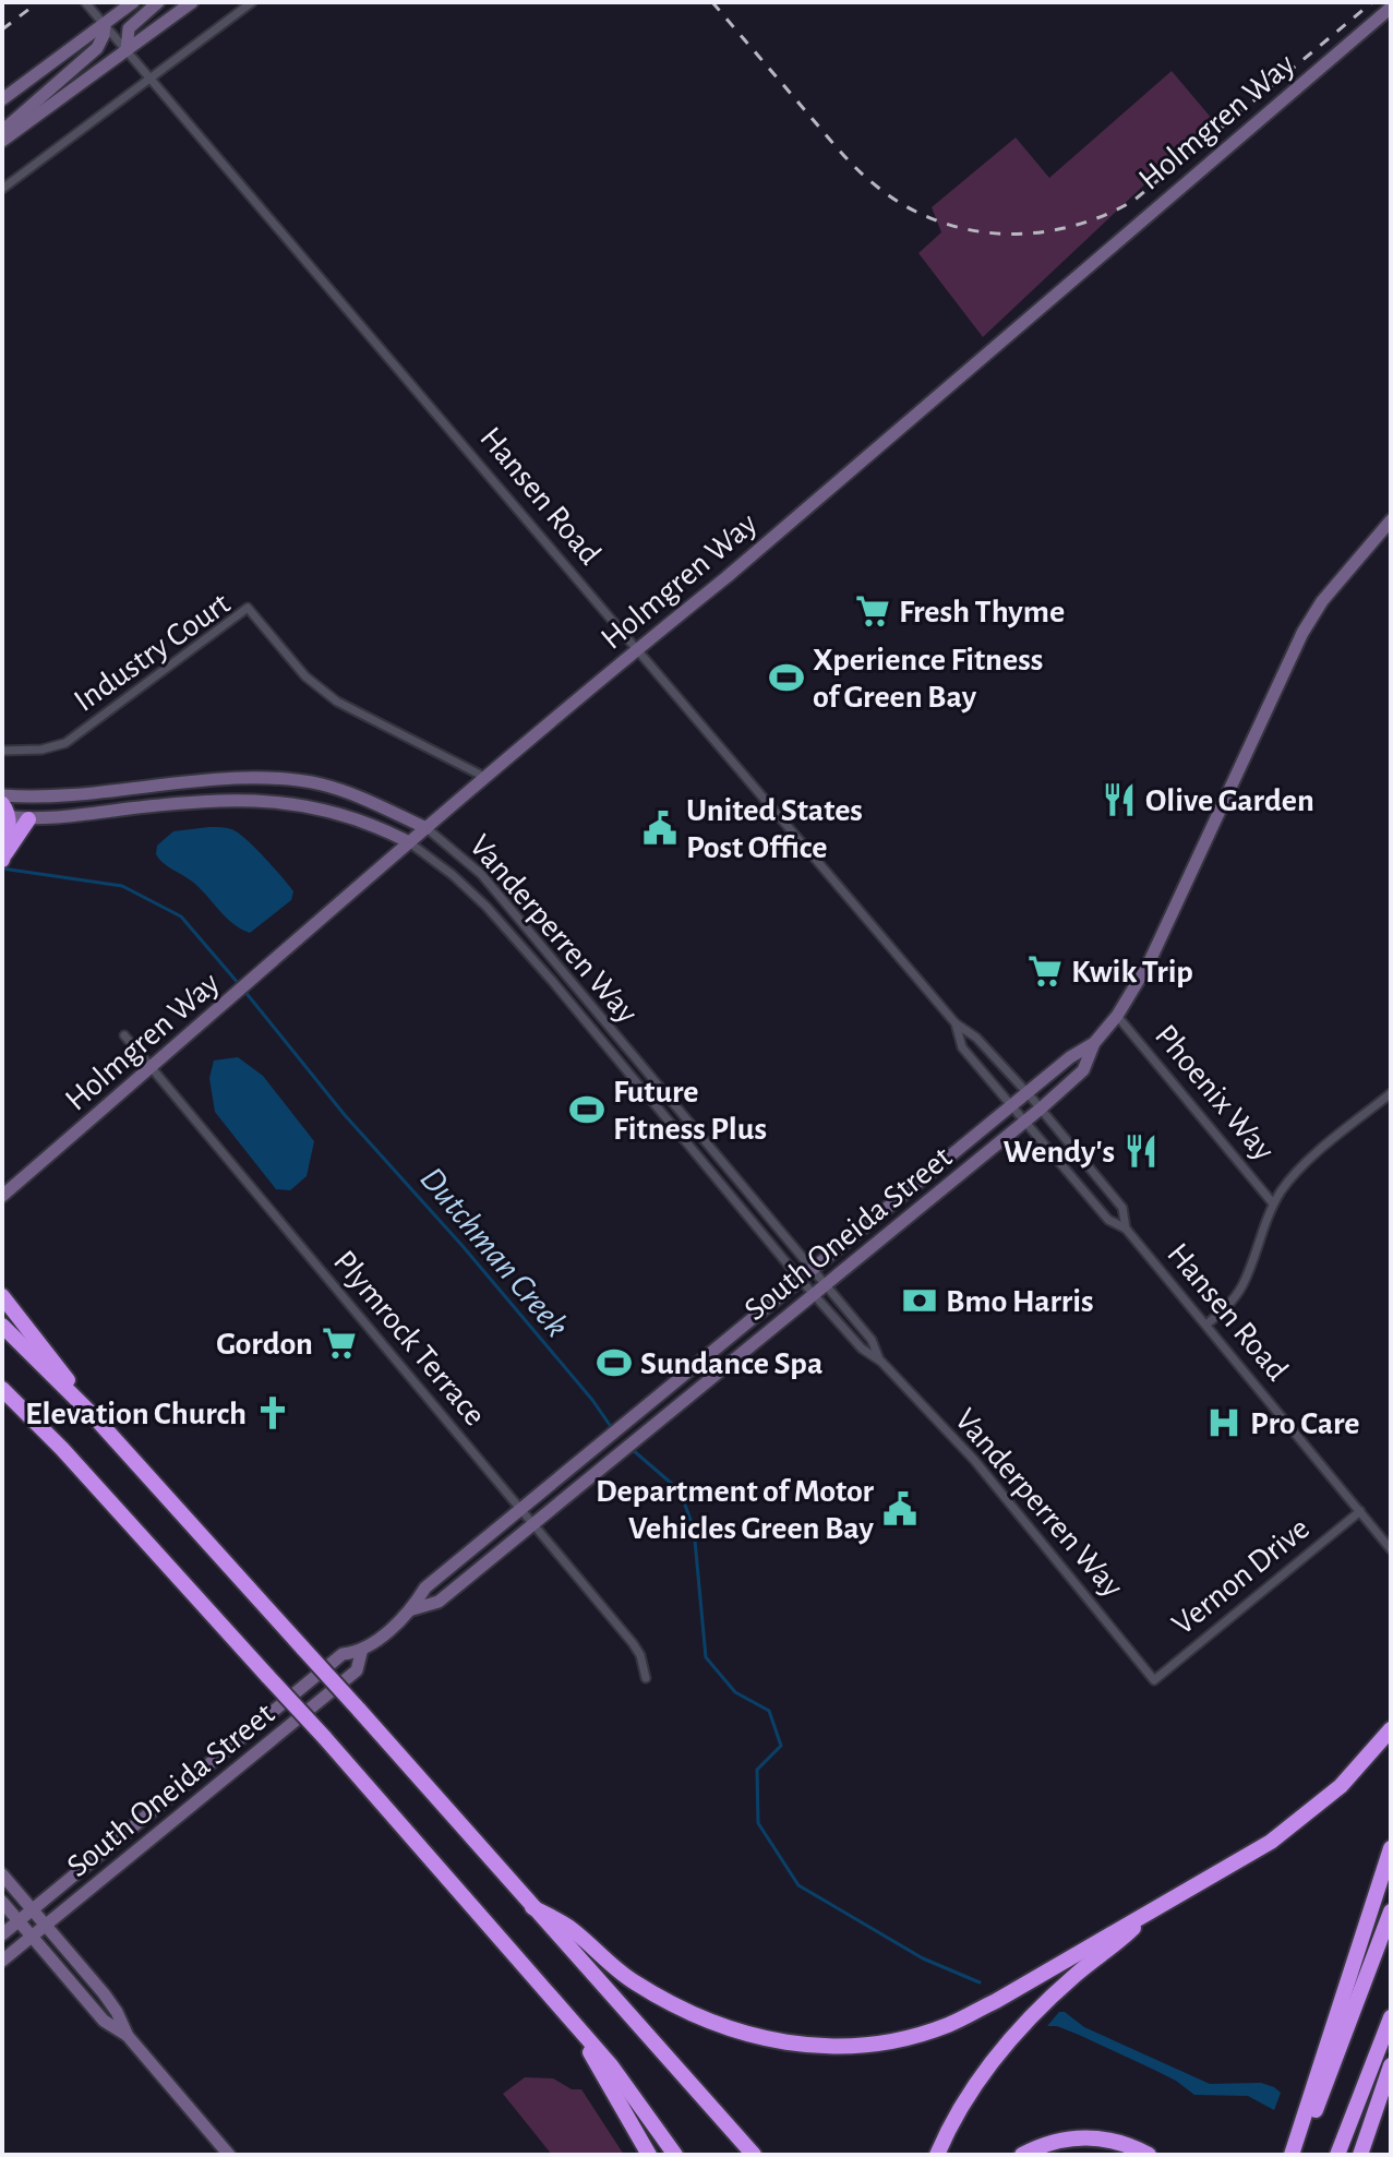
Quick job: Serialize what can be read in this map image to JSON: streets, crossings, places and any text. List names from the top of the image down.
{
  "streets": {
    "street": [
      "Holmgren Way",
      "Hansen Road",
      "Industry Court",
      "Vanderperren Way",
      "Phoenix Way",
      "South Oneida Street",
      "Plymrock Terrace",
      "Vernon Drive"
    ]
  },
  "crossings": [
    ["Holmgren Way", "Hansen Road"],
    ["Holmgren Way", "Industry Court"],
    ["Holmgren Way", "Vanderperren Way"],
    ["Holmgren Way", "Plymrock Terrace"],
    ["Hansen Road", "South Oneida Street"],
    ["Hansen Road", "Vernon Drive"],
    ["Vanderperren Way", "South Oneida Street"],
    ["Vanderperren Way", "Vernon Drive"],
    ["Phoenix Way", "South Oneida Street"],
    ["South Oneida Street", "Plymrock Terrace"]
  ],
  "water": ["Dutchman Creek"],
  "places": {
    "supermarket": ["Fresh Thyme", "Kwik Trip", "Gordon"],
    "sports": ["Xperience Fitness of Green Bay", "Future Fitness Plus", "Sundance Spa"],
    "restaurant": ["Olive Garden", "Wendy's"],
    "public building": ["United States Post Office", "Department of Motor Vehicles Green Bay"],
    "bank": ["Bmo Harris"],
    "church": ["Elevation Church"],
    "hospital": ["Pro Care"]
  }
}
